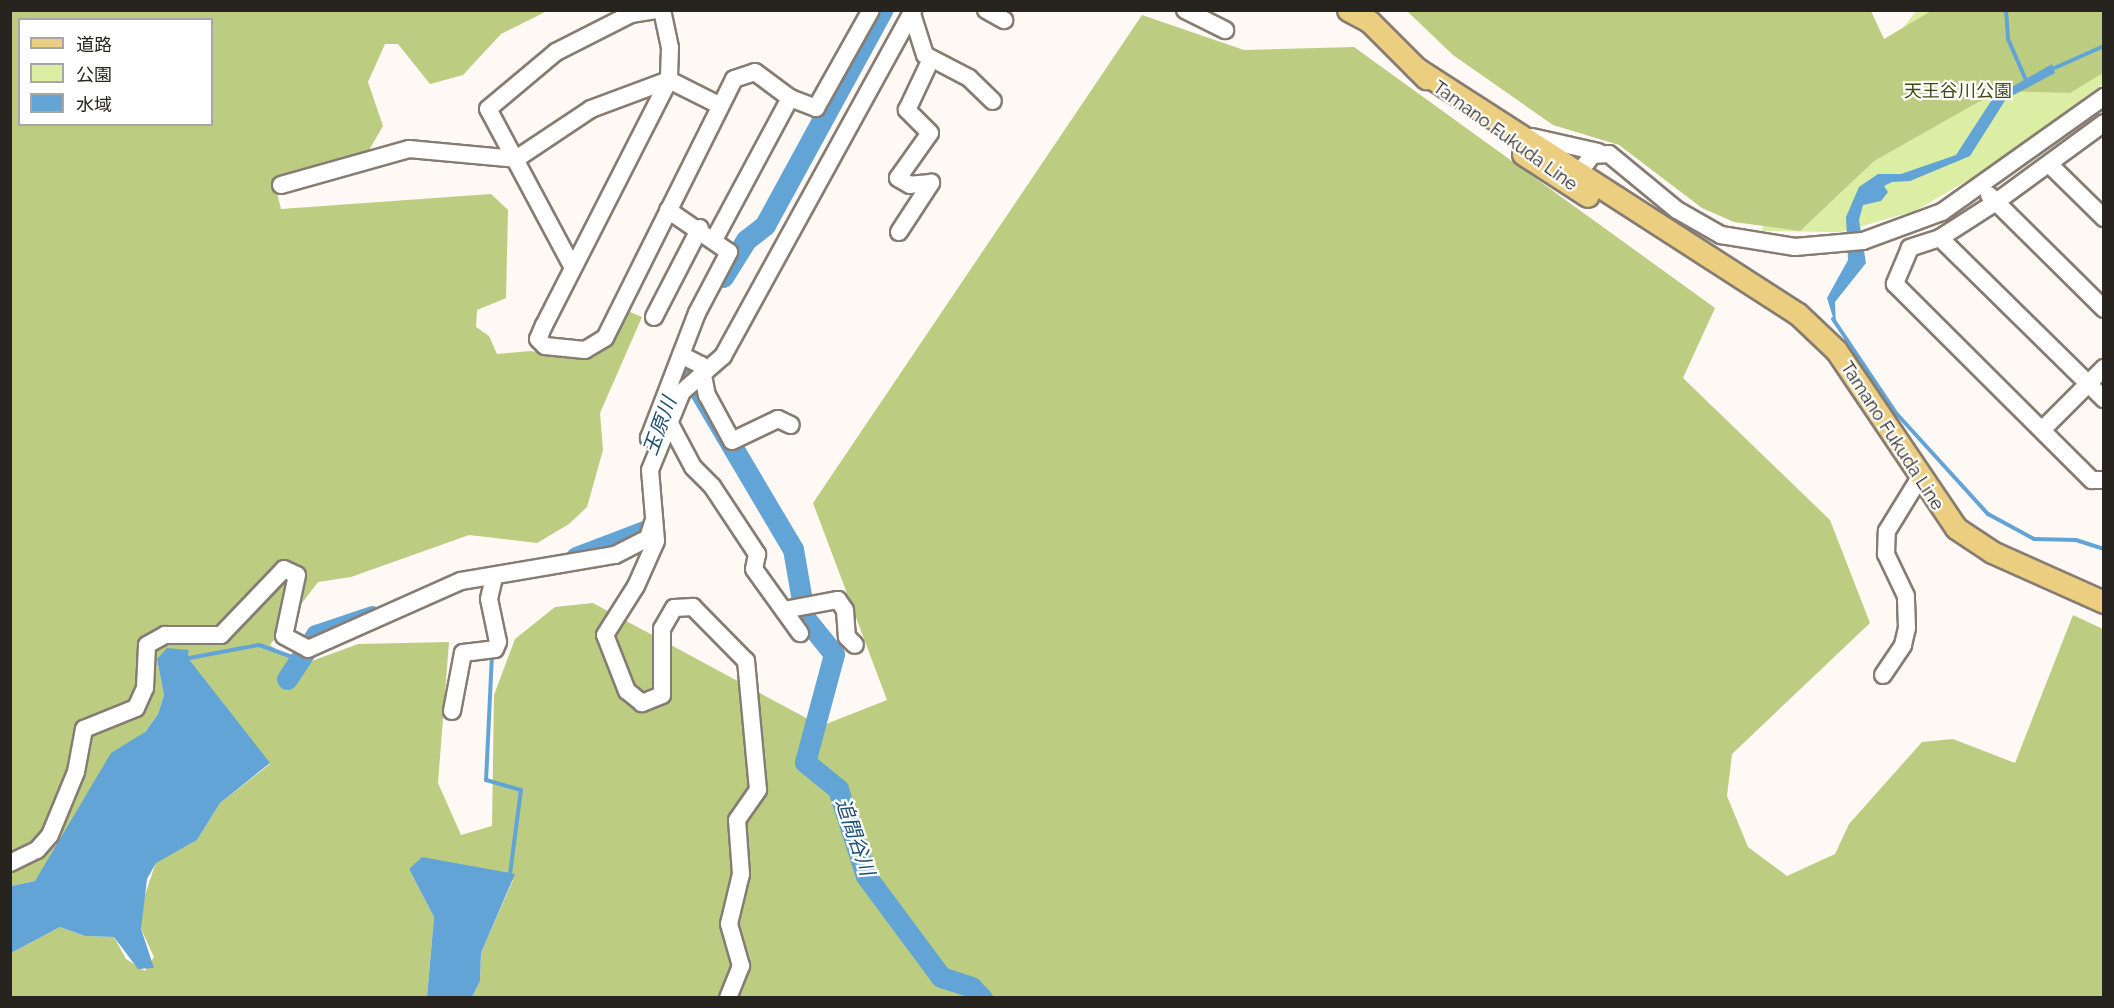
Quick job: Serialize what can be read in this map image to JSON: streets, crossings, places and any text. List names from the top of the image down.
{
  "streets": {
    "main road": ["Tamano Fukuda Line"]
  },
  "water": ["玉原川", "追間谷川"],
  "parks": ["天王谷川公園"],
  "legend": ["道路", "公園", "水域"]
}
